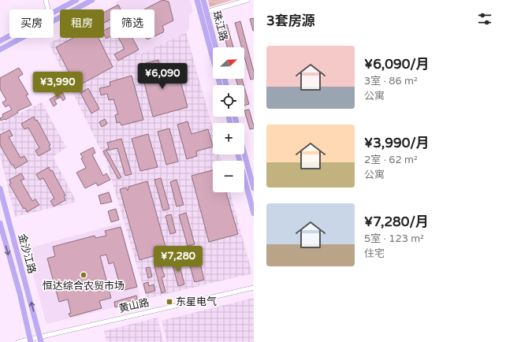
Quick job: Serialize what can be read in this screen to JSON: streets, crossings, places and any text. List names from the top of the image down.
{
  "streets": {
    "main road": ["珠江路", "金沙江路"],
    "street": ["黄山路"]
  },
  "crossings": [
    ["金沙江路", "黄山路"]
  ],
  "places": {
    "other": ["恒达综合农贸市场"],
    "transit": ["东星电气"]
  },
  "north": "top right",
  "page": {
    "heading": "3套房源",
    "chip": ["买房", "租房", "筛选"],
    "list": [
      {
        "name": "¥6,090/月",
        "note": "3室 · 86 m² · 公寓"
      },
      {
        "name": "¥3,990/月",
        "note": "2室 · 62 m² · 公寓"
      },
      {
        "name": "¥7,280/月",
        "note": "5室 · 123 m² · 住宅"
      }
    ],
    "map_buttons": ["+", "−"],
    "price": ["¥6,090", "¥3,990", "¥7,280"]
  }
}
